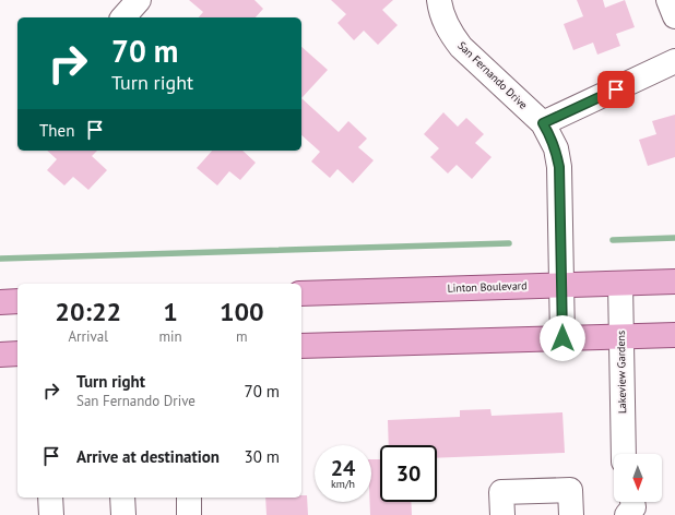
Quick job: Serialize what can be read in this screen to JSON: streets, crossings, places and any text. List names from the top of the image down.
{
  "streets": {
    "main road": ["Linton Boulevard"],
    "street": ["San Fernando Drive", "Lakeview Gardens"]
  },
  "crossings": [
    ["San Fernando Drive", "Linton Boulevard"],
    ["Linton Boulevard", "Lakeview Gardens"]
  ],
  "north": "bottom",
  "page": {
    "turn": ["70 m", "Turn right"],
    "then": "Then",
    "eta": [
      "20:22",
      "Arrival",
      "1",
      "min",
      "100",
      "m"
    ],
    "list": [
      {
        "name": "Turn right",
        "note": "San Fernando Drive",
        "value": "70 m"
      },
      {
        "name": "Arrive at destination",
        "value": "30 m"
      }
    ],
    "speed": "24 km/h",
    "limit": "30"
  }
}
